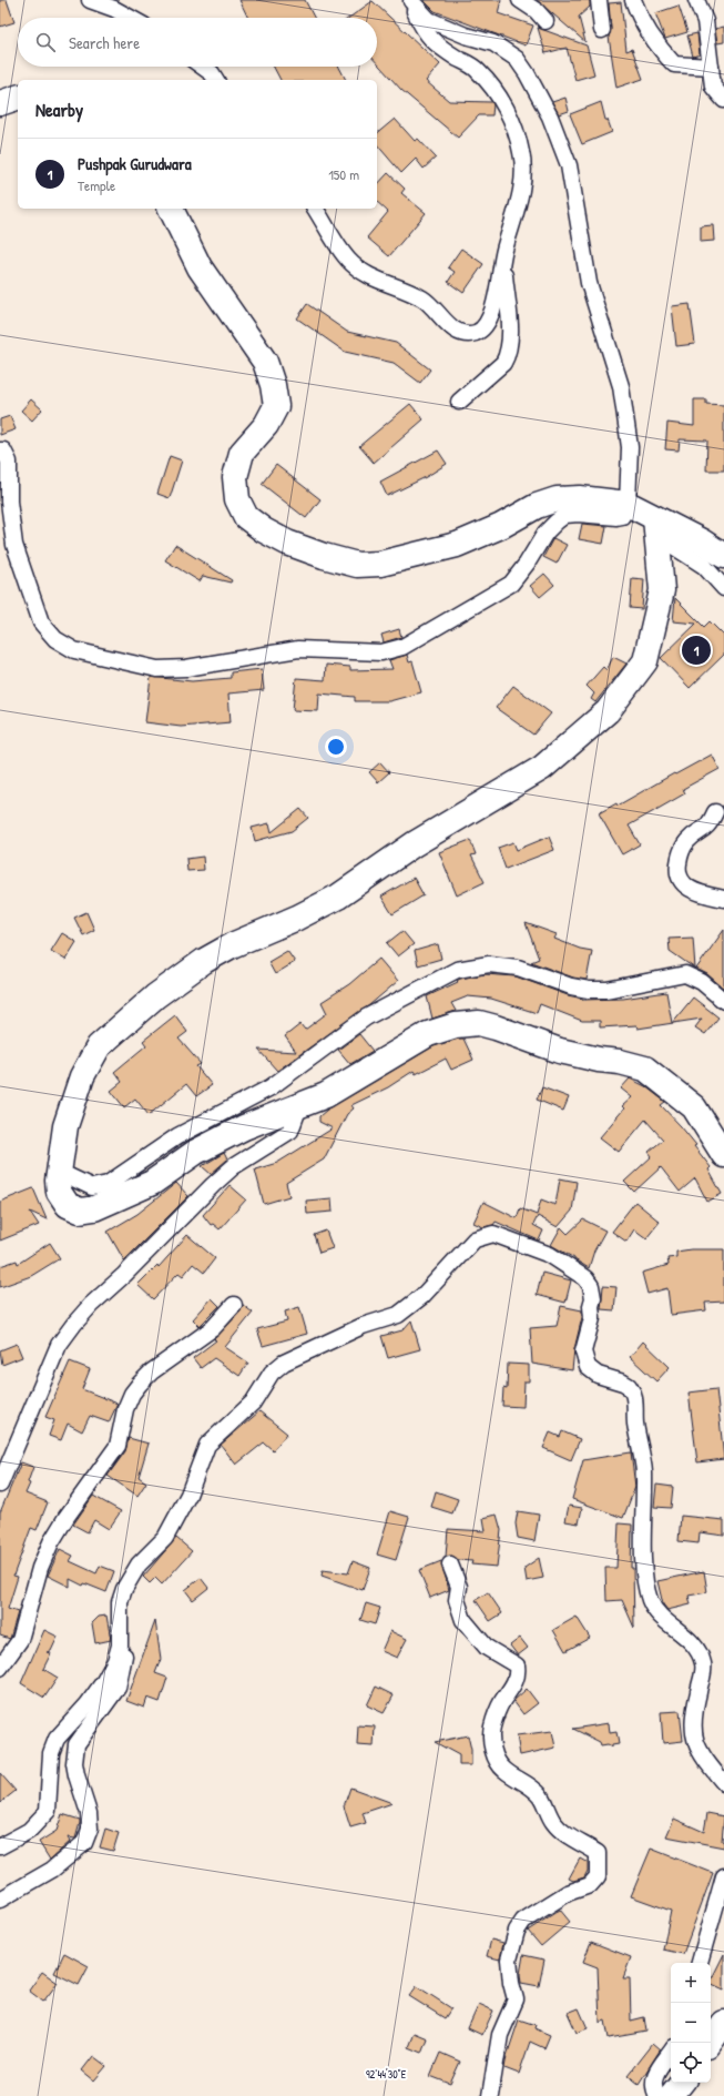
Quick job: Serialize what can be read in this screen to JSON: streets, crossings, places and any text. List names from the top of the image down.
{
  "page": {
    "search": "Search here",
    "heading": "Nearby",
    "list": [
      {
        "mark": "1",
        "name": "Pushpak Gurudwara",
        "note": "Temple",
        "value": "150 m"
      }
    ],
    "pins": "1",
    "map_buttons": ["+", "−"]
  },
  "coordinates": ["92°44'30\"E"]
}
